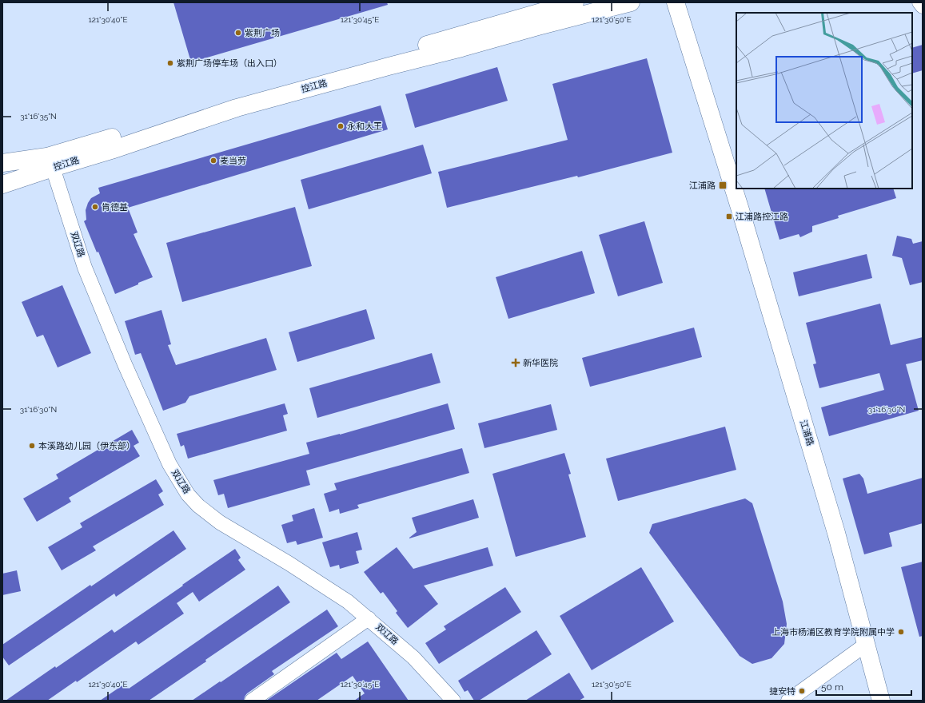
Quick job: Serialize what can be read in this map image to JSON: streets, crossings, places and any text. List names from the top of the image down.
{
  "streets": {
    "main road": ["控江路", "江浦路"],
    "street": ["双辽路"]
  },
  "crossings": [
    ["控江路", "双辽路"]
  ],
  "places": {
    "other": [
      "紫荆广场",
      "紫荆广场停车场（出入口）",
      "永和大王",
      "麦当劳",
      "肯德基",
      "本溪路幼儿园（伊东部）",
      "上海市杨浦区教育学院附属中学",
      "捷安特"
    ],
    "transit": ["江浦路", "江浦路控江路"],
    "health": ["新华医院"]
  },
  "scale_bar": "50 m",
  "coordinates": [
    "121°30'40\"E",
    "121°30'45\"E",
    "121°30'50\"E",
    "31°16'35\"N",
    "31°16'30\"N"
  ]
}
